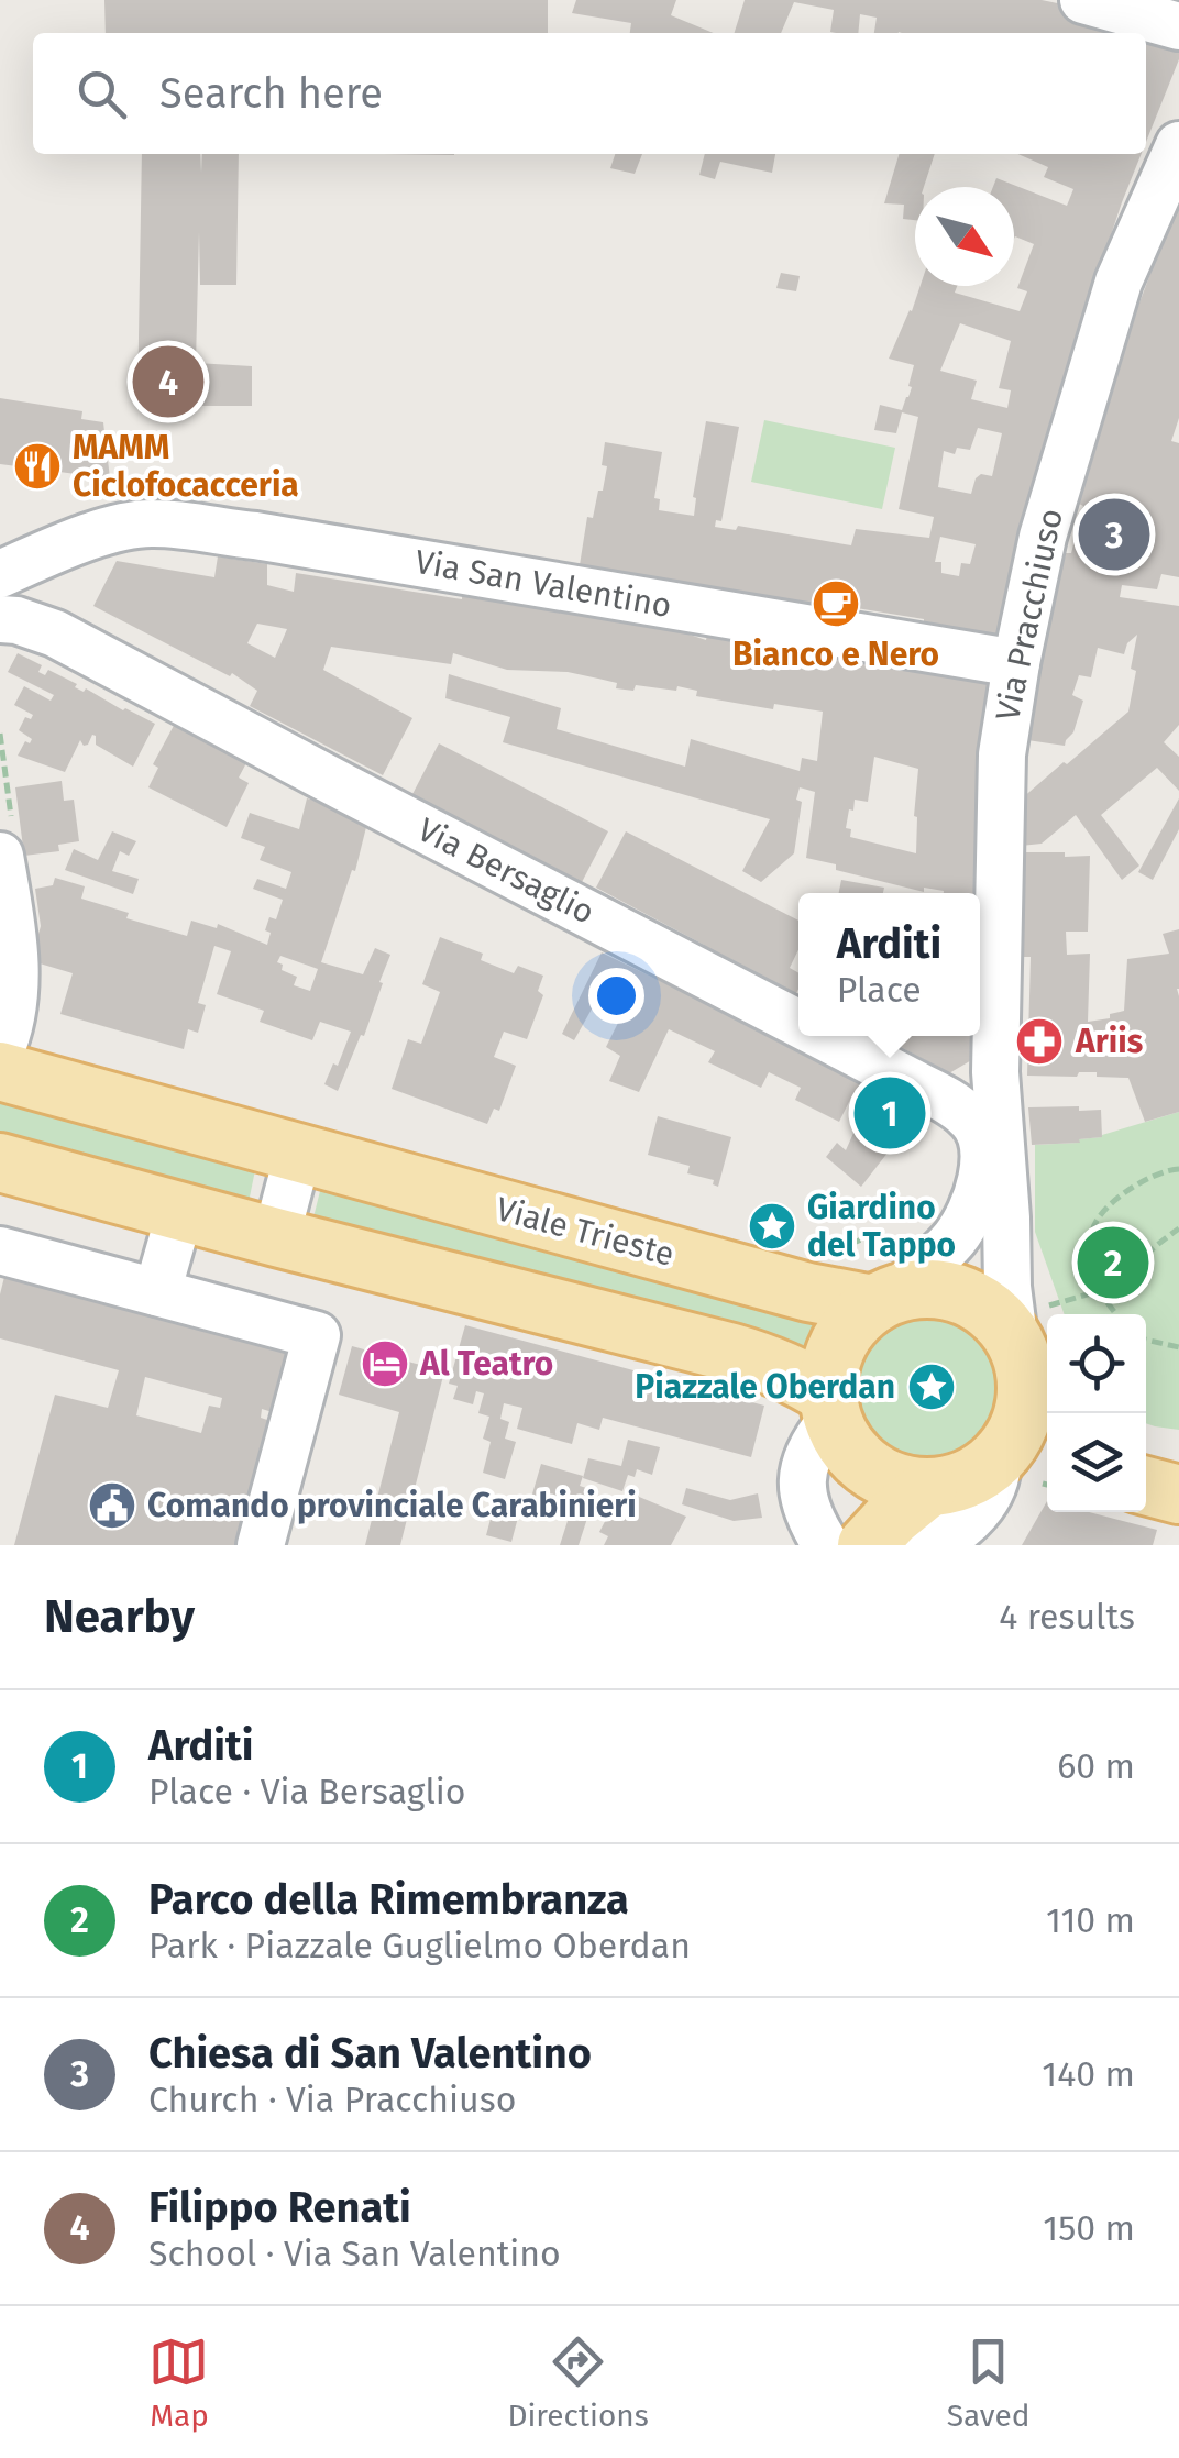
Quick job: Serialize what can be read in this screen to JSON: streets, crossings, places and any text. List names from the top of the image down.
{
  "streets": {
    "main road": ["Viale Trieste"],
    "street": ["Via San Valentino", "Via Pracchiuso", "Via Bersaglio"]
  },
  "crossings": [
    ["Via San Valentino", "Via Pracchiuso"],
    ["Via Pracchiuso", "Via Bersaglio"]
  ],
  "places": {
    "restaurant": ["MAMM Ciclofocacceria"],
    "cafe": ["Bianco e Nero"],
    "pharmacy": ["Ariis"],
    "place": ["Giardino del Tappo", "Piazzale Oberdan"],
    "hotel": ["Al Teatro"],
    "public building": ["Comando provinciale Carabinieri"]
  },
  "north": "bottom right",
  "page": {
    "search": "Search here",
    "pins": [
      "4",
      "3",
      "1",
      "2"
    ],
    "popup": ["Arditi", "Place"],
    "heading": ["Nearby", "4 results"],
    "list": [
      {
        "mark": "1",
        "name": "Arditi",
        "note": "Place · Via Bersaglio",
        "value": "60 m"
      },
      {
        "mark": "2",
        "name": "Parco della Rimembranza",
        "note": "Park · Piazzale Guglielmo Oberdan",
        "value": "110 m"
      },
      {
        "mark": "3",
        "name": "Chiesa di San Valentino",
        "note": "Church · Via Pracchiuso",
        "value": "140 m"
      },
      {
        "mark": "4",
        "name": "Filippo Renati",
        "note": "School · Via San Valentino",
        "value": "150 m"
      }
    ],
    "nav": ["Map", "Directions", "Saved"]
  }
}
